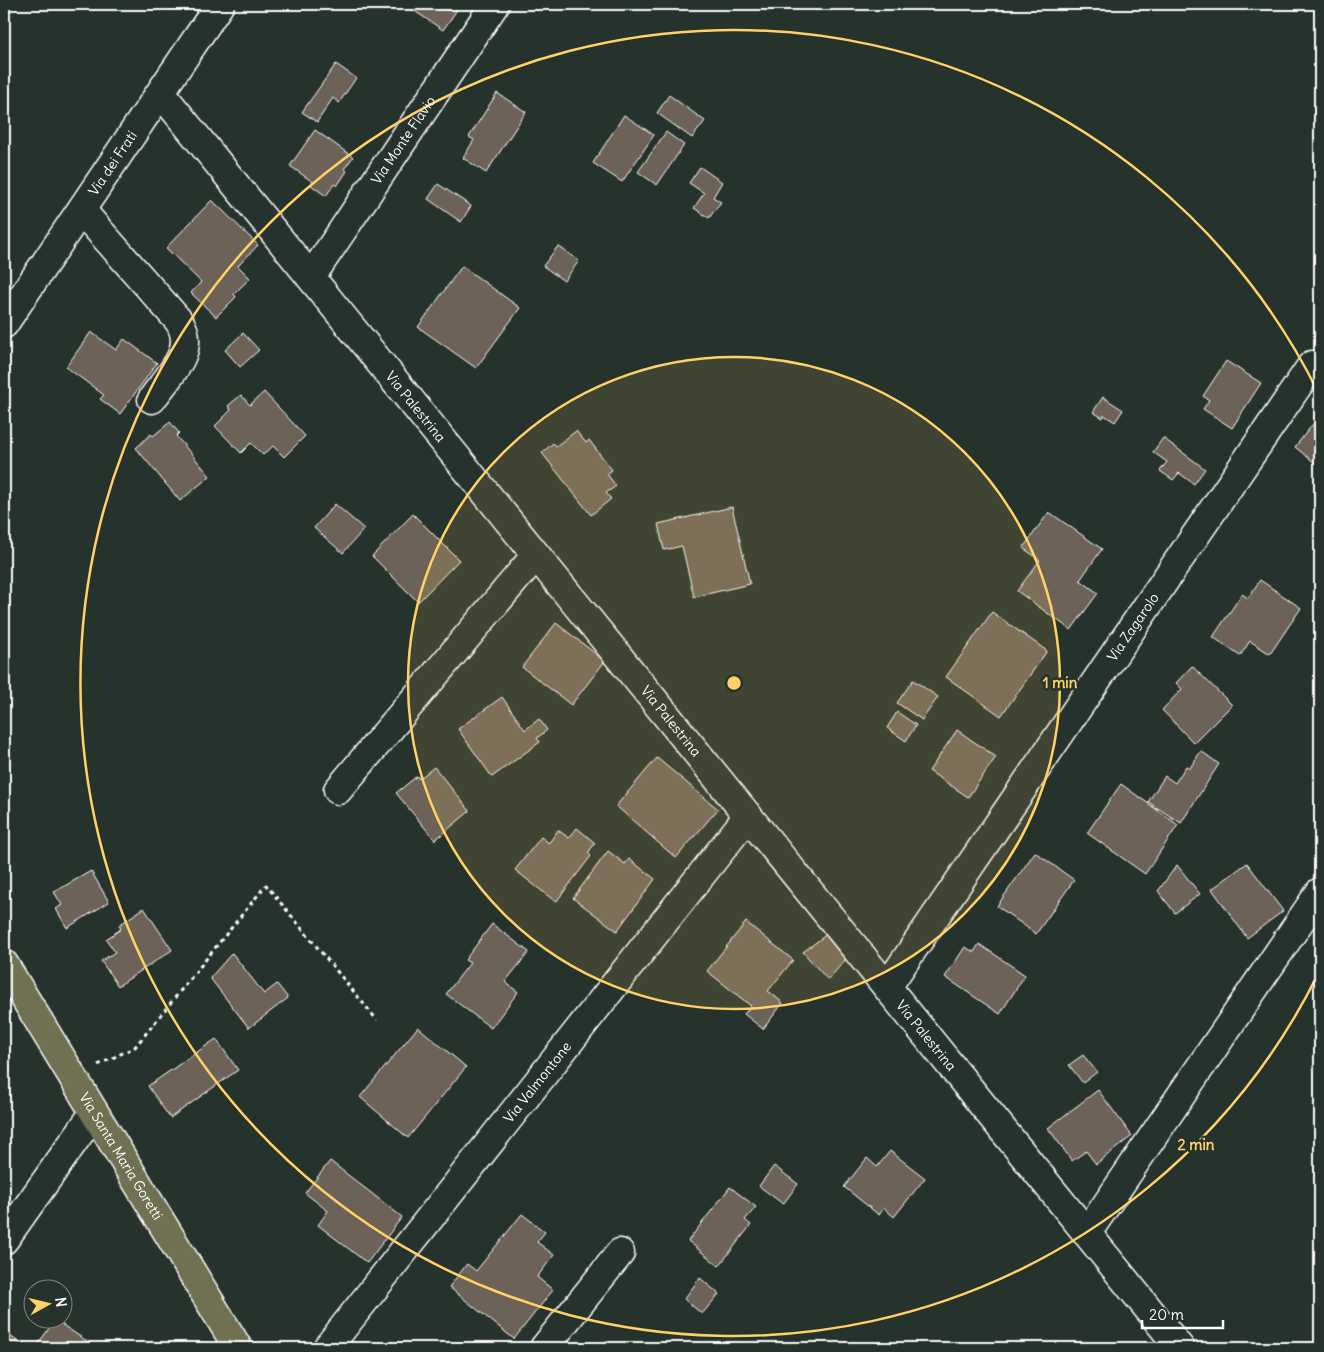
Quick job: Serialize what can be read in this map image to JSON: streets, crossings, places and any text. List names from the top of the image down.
{
  "streets": {
    "main road": ["Via Santa Maria Goretti"],
    "street": [
      "Via Monte Flavio",
      "Via dei Frati",
      "Via Palestrina",
      "Via Zagarolo",
      "Via Valmontone"
    ]
  },
  "crossings": [
    ["Via Monte Flavio", "Via Palestrina"],
    ["Via dei Frati", "Via Palestrina"],
    ["Via Palestrina", "Via Zagarolo"],
    ["Via Palestrina", "Via Valmontone"]
  ],
  "scale_bar": "20 m",
  "north": "right",
  "rings": ["1 min", "2 min"]
}
